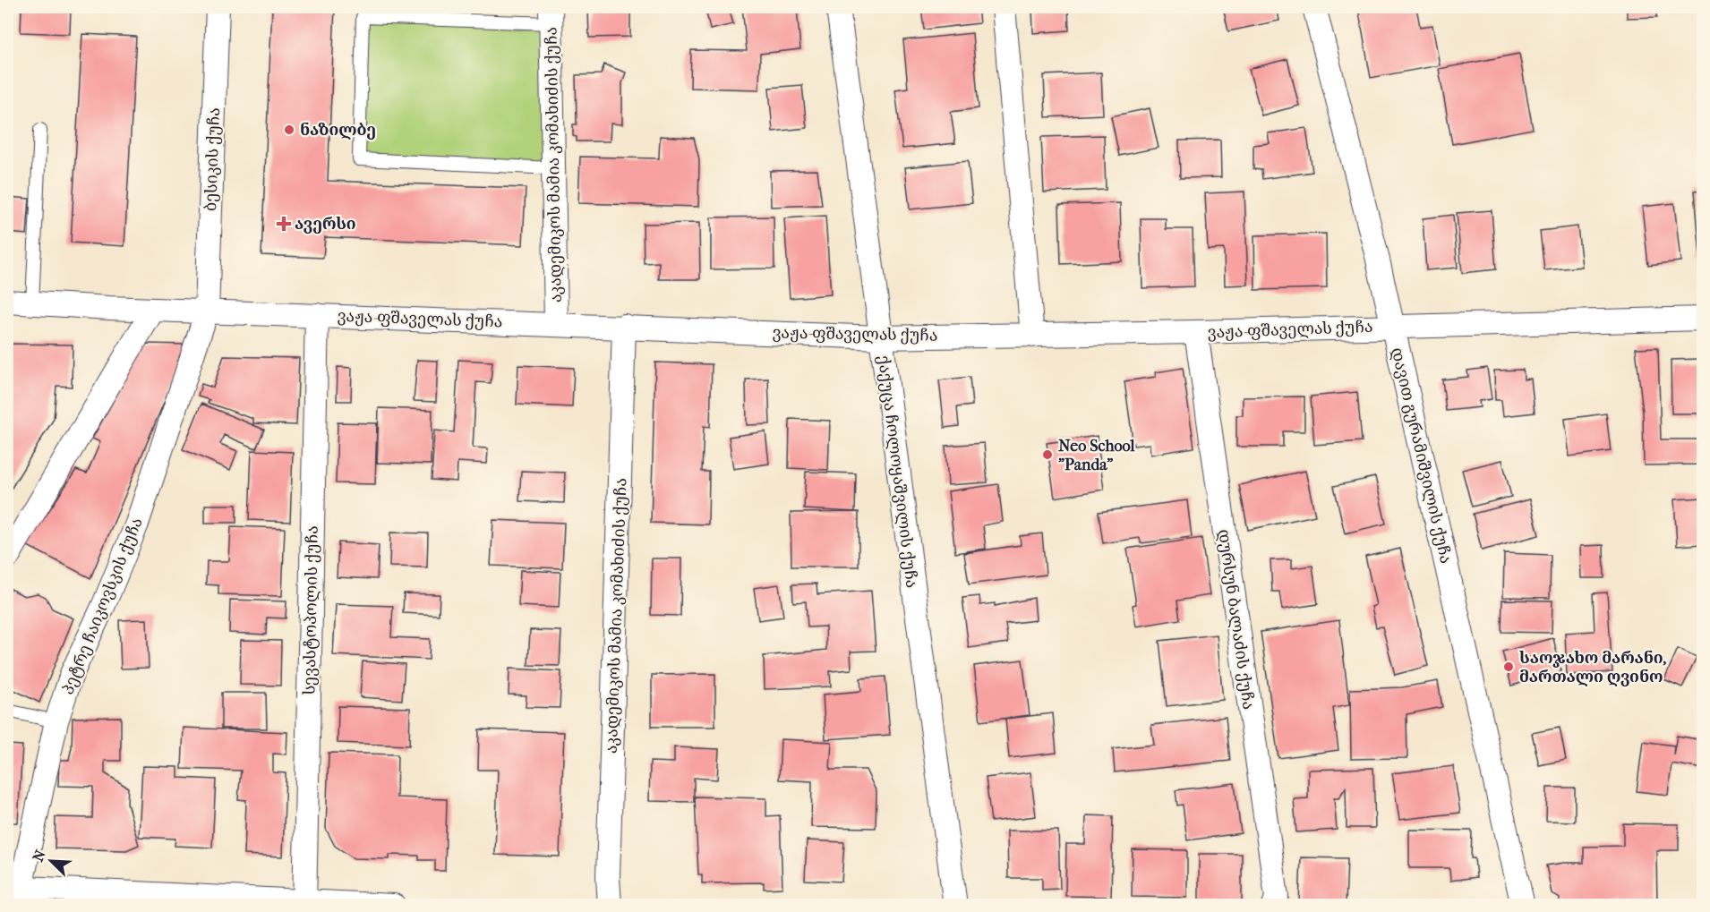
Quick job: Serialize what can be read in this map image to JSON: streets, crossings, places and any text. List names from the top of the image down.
{
  "streets": {
    "street": [
      "ბესიკის ქუჩა",
      "აკადემიკოს მამია კომახიძის ქუჩა",
      "ვაჟა-ფშაველას ქუჩა",
      "დავით გურამიშვილის ქუჩა",
      "ქაქუცა ჩოლოყაშვილის ქუჩა",
      "პეტრე ჩაიკოვსკის ქუჩა",
      "სევასტოპოლის ქუჩა",
      "დურსუნ ბალაძის ქუჩა"
    ]
  },
  "crossings": [
    ["ბესიკის ქუჩა", "ვაჟა-ფშაველას ქუჩა"],
    ["ბესიკის ქუჩა", "პეტრე ჩაიკოვსკის ქუჩა"],
    ["აკადემიკოს მამია კომახიძის ქუჩა", "ვაჟა-ფშაველას ქუჩა"],
    ["ვაჟა-ფშაველას ქუჩა", "დავით გურამიშვილის ქუჩა"],
    ["ვაჟა-ფშაველას ქუჩა", "ქაქუცა ჩოლოყაშვილის ქუჩა"],
    ["ვაჟა-ფშაველას ქუჩა", "პეტრე ჩაიკოვსკის ქუჩა"],
    ["ვაჟა-ფშაველას ქუჩა", "სევასტოპოლის ქუჩა"],
    ["ვაჟა-ფშაველას ქუჩა", "დურსუნ ბალაძის ქუჩა"]
  ],
  "places": {
    "other": ["ნაზილბე", "Neo School \"Panda\"", "საოჯახო მარანი, მართალი ღვინო"],
    "health": ["ავერსი"]
  },
  "north": "top left"
}
